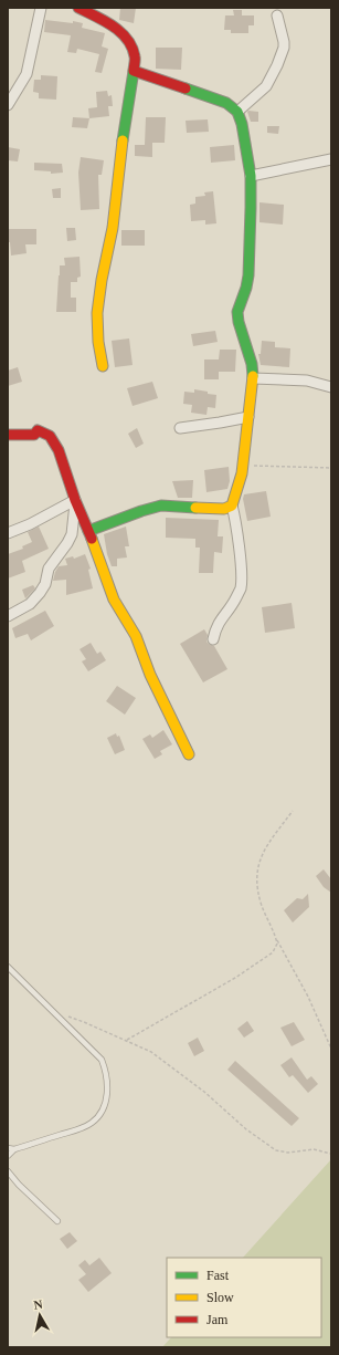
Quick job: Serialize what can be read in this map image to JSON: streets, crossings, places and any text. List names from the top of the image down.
{
  "legend": ["Fast", "Slow", "Jam"],
  "north": "top"
}
